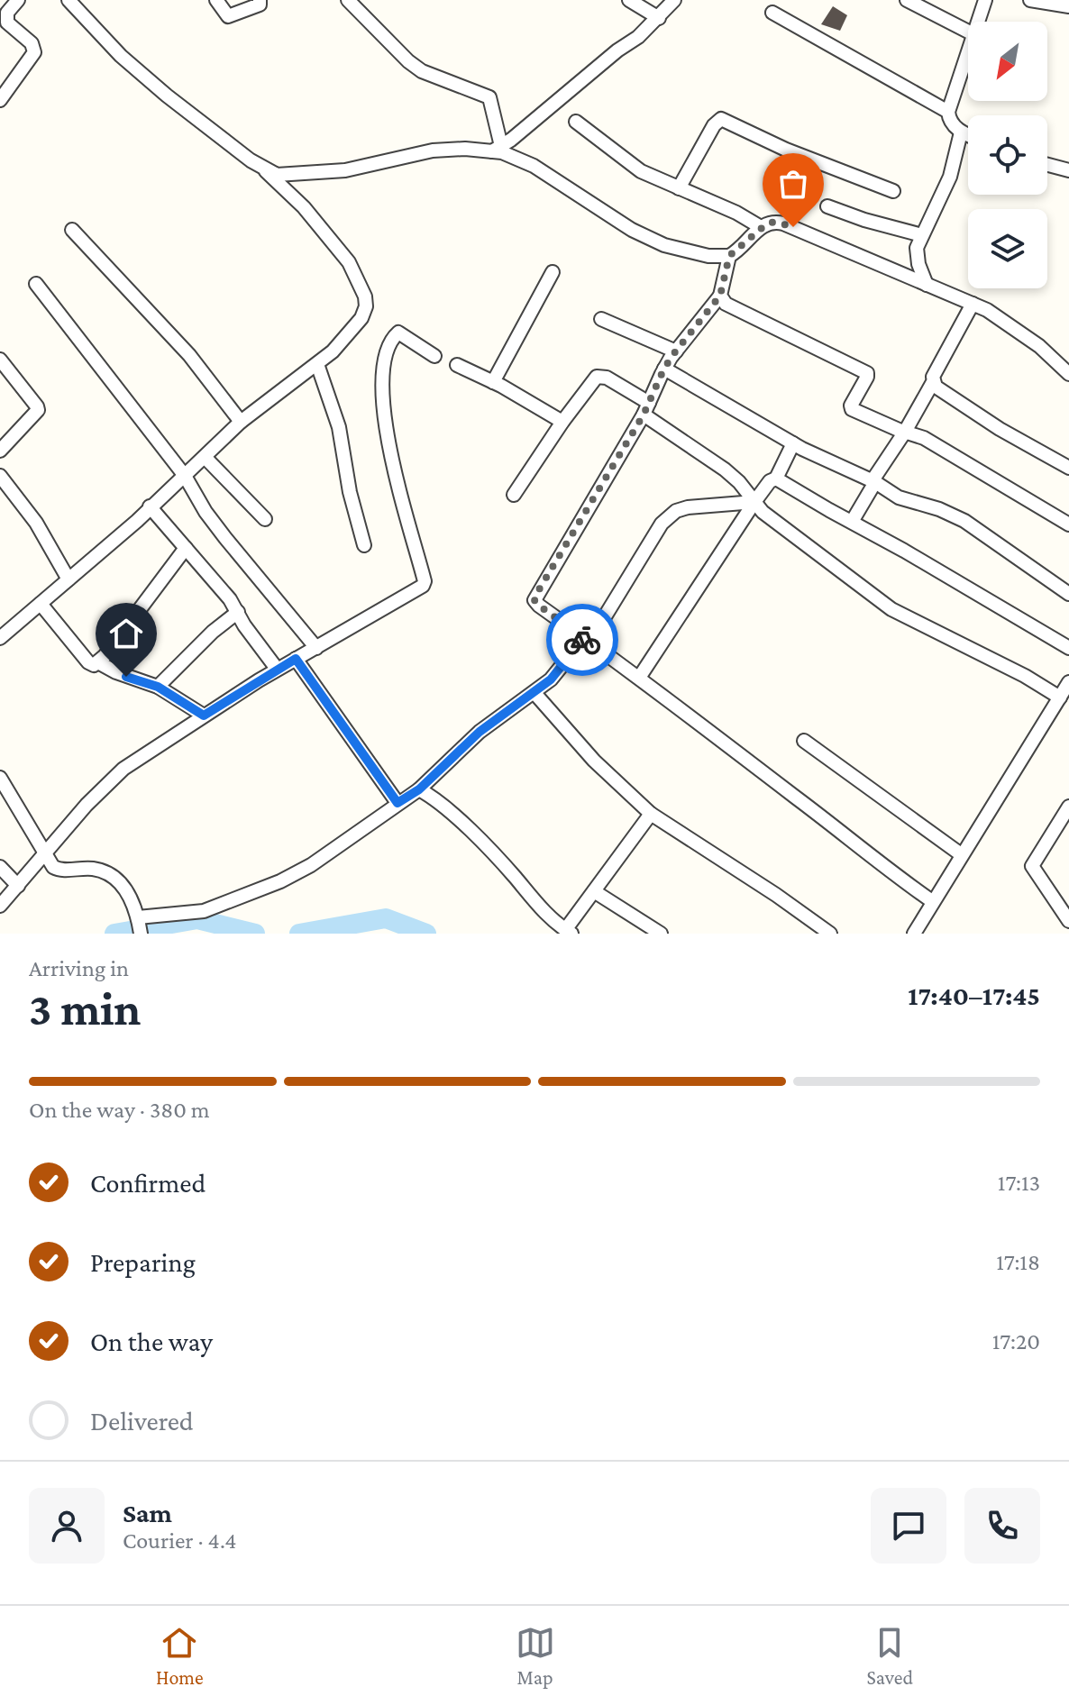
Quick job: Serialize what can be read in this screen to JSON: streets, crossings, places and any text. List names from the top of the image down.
{
  "north": "bottom left",
  "page": {
    "heading": ["3 min", "Arriving in", "17:40–17:45"],
    "panel": ["Sam", "Courier · 4.4"],
    "bar": "On the way · 380 m",
    "list": [
      ["Confirmed", "17:13"],
      ["Preparing", "17:18"],
      ["On the way", "17:20"],
      "Delivered"
    ],
    "tabs": ["Home", "Map", "Saved"]
  }
}
